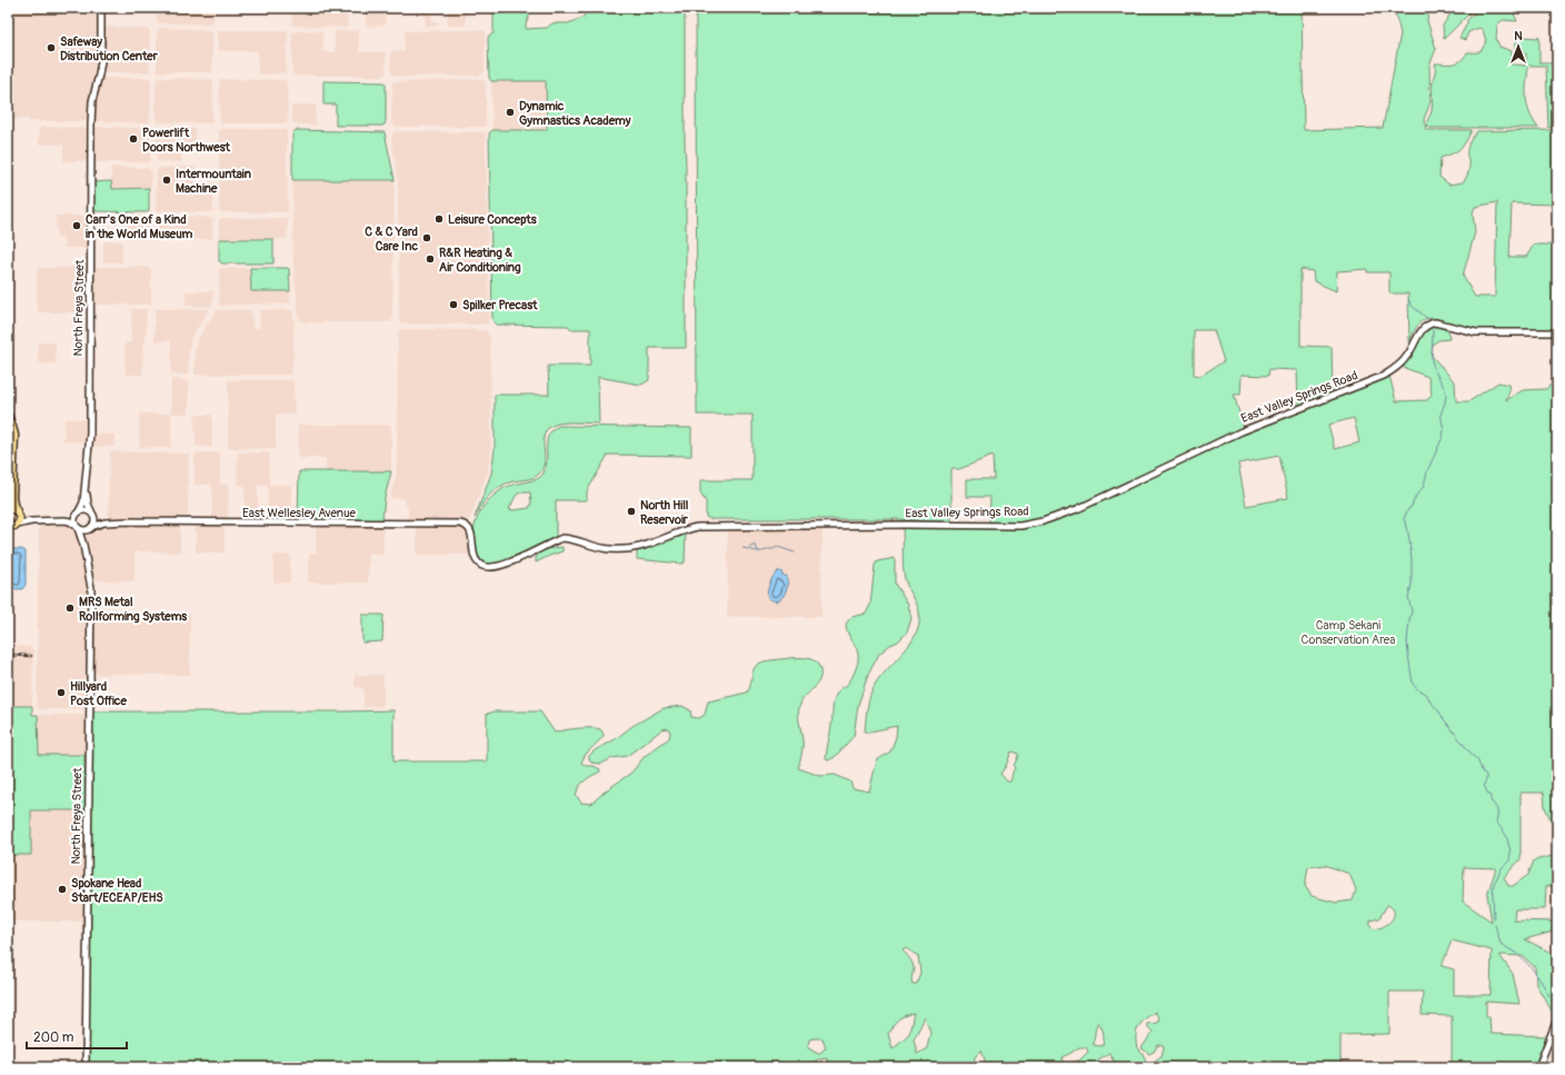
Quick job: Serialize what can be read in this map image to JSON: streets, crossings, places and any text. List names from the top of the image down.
{
  "streets": {
    "street": ["North Freya Street", "East Valley Springs Road", "East Wellesley Avenue"]
  },
  "crossings": [
    ["North Freya Street", "East Wellesley Avenue"],
    ["East Valley Springs Road", "East Wellesley Avenue"]
  ],
  "parks": ["Camp Sekani Conservation Area"],
  "places": [
    "Safeway Distribution Center",
    "Dynamic Gymnastics Academy",
    "Powerlift Doors Northwest",
    "Intermountain Machine",
    "Leisure Concepts",
    "Carr's One of a Kind in the World Museum",
    "C & C Yard Care Inc",
    "R&R Heating & Air Conditioning",
    "Spilker Precast",
    "North Hill Reservoir",
    "MRS Metal Rollforming Systems",
    "Hillyard Post Office",
    "Spokane Head Start/ECEAP/EHS"
  ],
  "scale_bar": "200 m",
  "north": "top"
}
